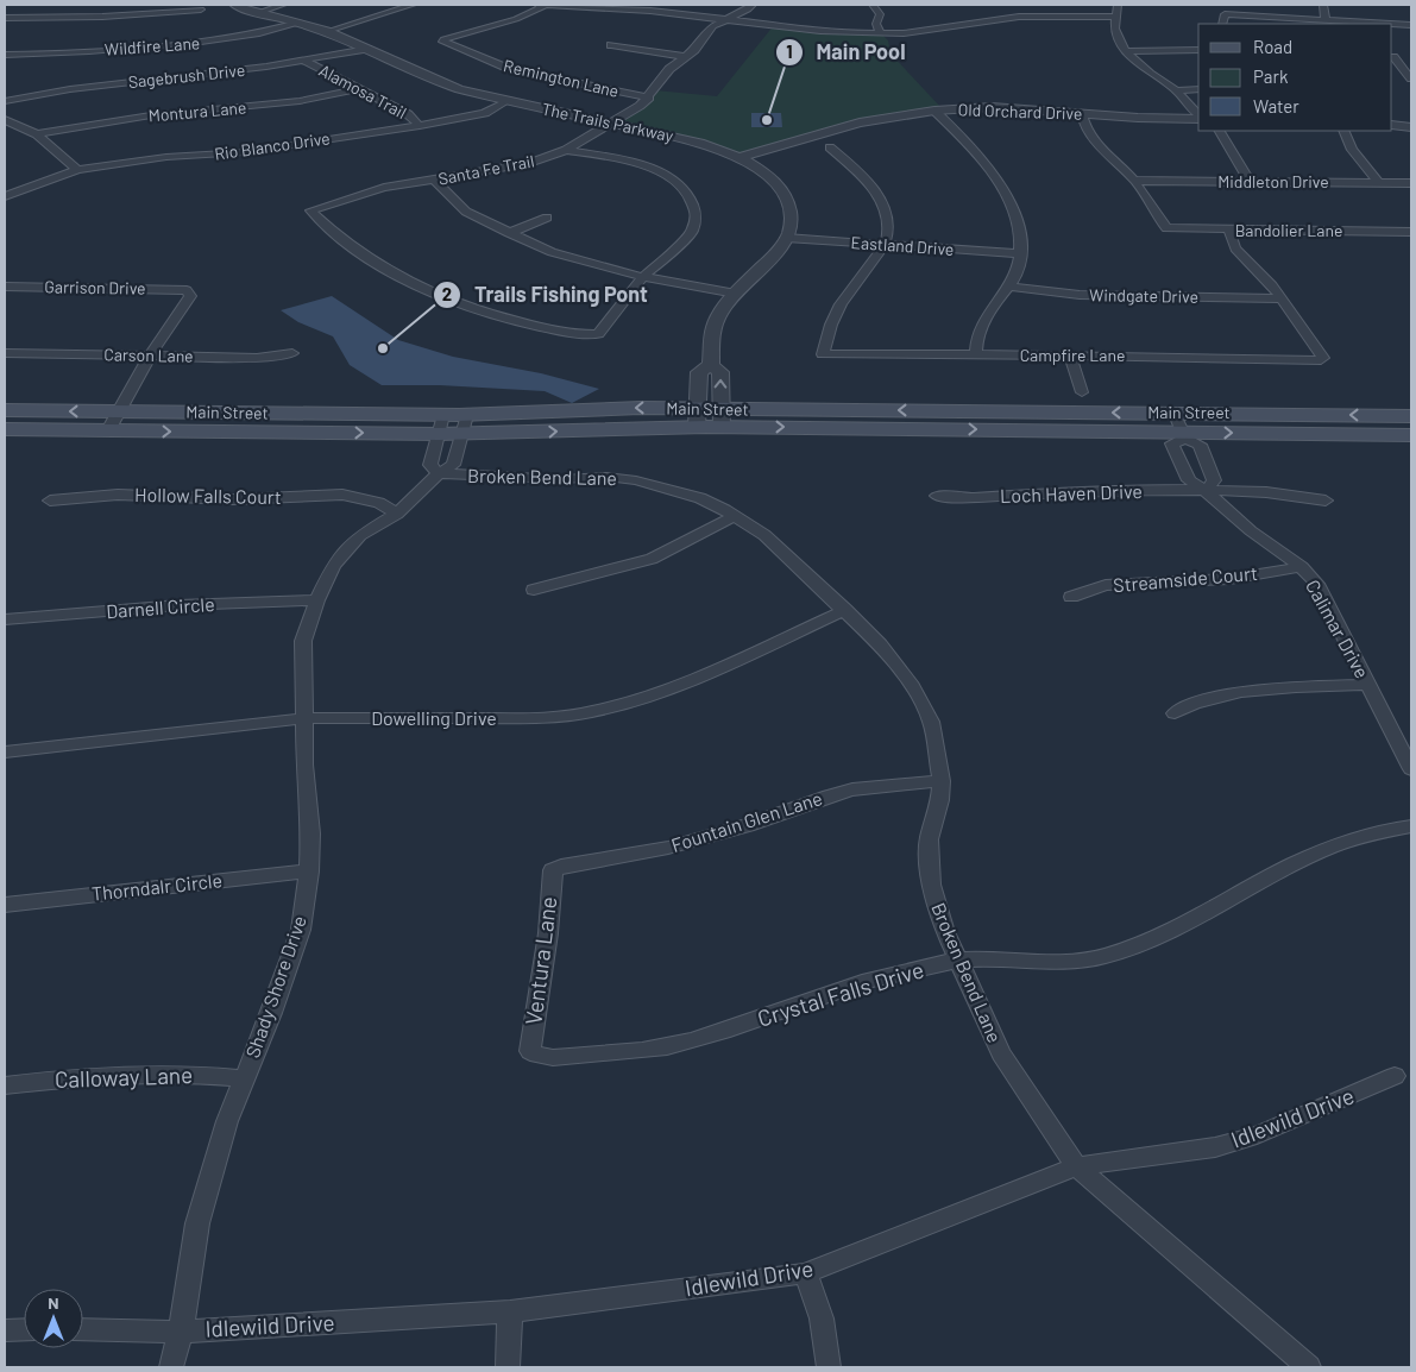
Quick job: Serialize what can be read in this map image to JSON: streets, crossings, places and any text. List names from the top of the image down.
{
  "streets": {
    "main road": ["Main Street"],
    "street": [
      "Wildfire Lane",
      "Sagebrush Drive",
      "Remington Lane",
      "Alamosa Trail",
      "Montura Lane",
      "Old Orchard Drive",
      "The Trails Parkway",
      "Rio Blanco Drive",
      "Santa Fe Trail",
      "Middleton Drive",
      "Bandolier Lane",
      "Eastland Drive",
      "Garrison Drive",
      "Windgate Drive",
      "Carson Lane",
      "Campfire Lane",
      "Broken Bend Lane",
      "Loch Haven Drive",
      "Hollow Falls Court",
      "Streamside Court",
      "Darnell Circle",
      "Calimar Drive",
      "Dowelling Drive",
      "Fountain Glen Lane",
      "Thorndalr Circle",
      "Ventura Lane",
      "Shady Shore Drive",
      "Crystal Falls Drive",
      "Calloway Lane",
      "Idlewild Drive"
    ]
  },
  "crossings": [
    ["Wildfire Lane", "The Trails Parkway"],
    ["Sagebrush Drive", "Alamosa Trail"],
    ["Sagebrush Drive", "The Trails Parkway"],
    ["Remington Lane", "Santa Fe Trail"],
    ["Alamosa Trail", "Montura Lane"],
    ["Alamosa Trail", "Rio Blanco Drive"],
    ["Old Orchard Drive", "The Trails Parkway"],
    ["The Trails Parkway", "Rio Blanco Drive"],
    ["The Trails Parkway", "Santa Fe Trail"],
    ["The Trails Parkway", "Eastland Drive"],
    ["Middleton Drive", "Bandolier Lane"],
    ["Eastland Drive", "Campfire Lane"],
    ["Garrison Drive", "Carson Lane"],
    ["Windgate Drive", "Campfire Lane"],
    ["Main Street", "Calimar Drive"],
    ["Main Street", "Shady Shore Drive"],
    ["Broken Bend Lane", "Dowelling Drive"],
    ["Broken Bend Lane", "Fountain Glen Lane"],
    ["Broken Bend Lane", "Shady Shore Drive"],
    ["Broken Bend Lane", "Crystal Falls Drive"],
    ["Broken Bend Lane", "Idlewild Drive"],
    ["Loch Haven Drive", "Calimar Drive"],
    ["Hollow Falls Court", "Shady Shore Drive"],
    ["Streamside Court", "Calimar Drive"],
    ["Darnell Circle", "Shady Shore Drive"],
    ["Dowelling Drive", "Shady Shore Drive"],
    ["Fountain Glen Lane", "Ventura Lane"],
    ["Thorndalr Circle", "Shady Shore Drive"],
    ["Ventura Lane", "Crystal Falls Drive"],
    ["Shady Shore Drive", "Calloway Lane"],
    ["Shady Shore Drive", "Idlewild Drive"]
  ],
  "places": ["Main Pool", "Trails Fishing Pont"],
  "legend": ["Road", "Park", "Water"],
  "north": "top"
}
